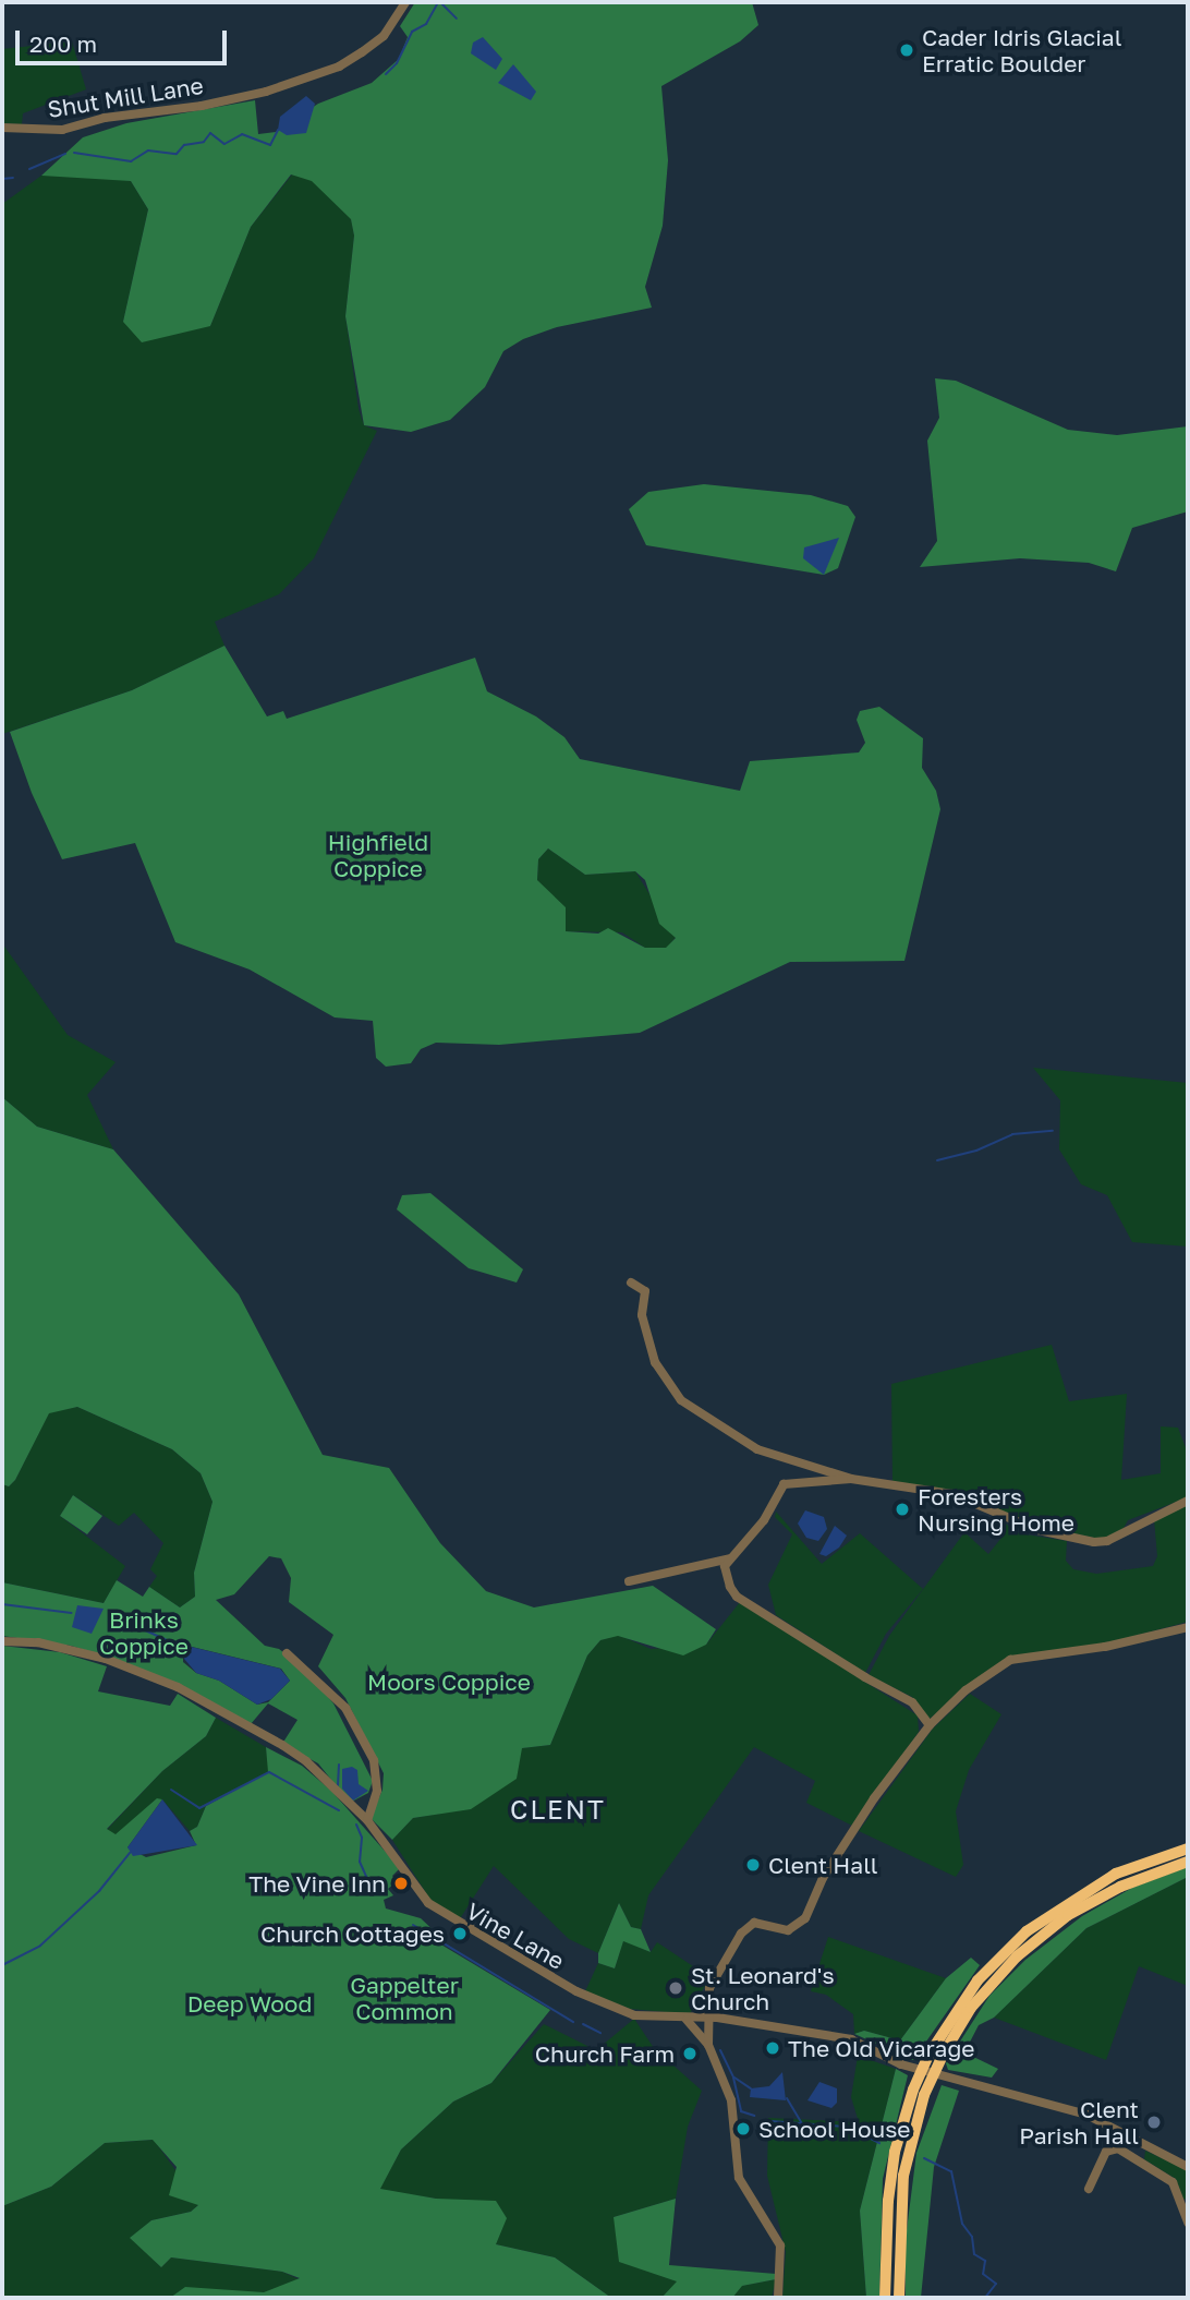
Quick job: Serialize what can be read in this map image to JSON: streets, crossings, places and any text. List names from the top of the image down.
{
  "streets": {
    "street": ["Shut Mill Lane", "Vine Lane"]
  },
  "districts": ["CLENT"],
  "parks": [
    "Highfield Coppice",
    "Brinks Coppice",
    "Moors Coppice",
    "Gappelter Common",
    "Deep Wood"
  ],
  "places": [
    "Cader Idris Glacial Erratic Boulder",
    "Foresters Nursing Home",
    "Clent Hall",
    "The Vine Inn",
    "Church Cottages",
    "St. Leonard's Church",
    "The Old Vicarage",
    "Church Farm",
    "Clent Parish Hall",
    "School House"
  ],
  "scale_bar": "200 m"
}
